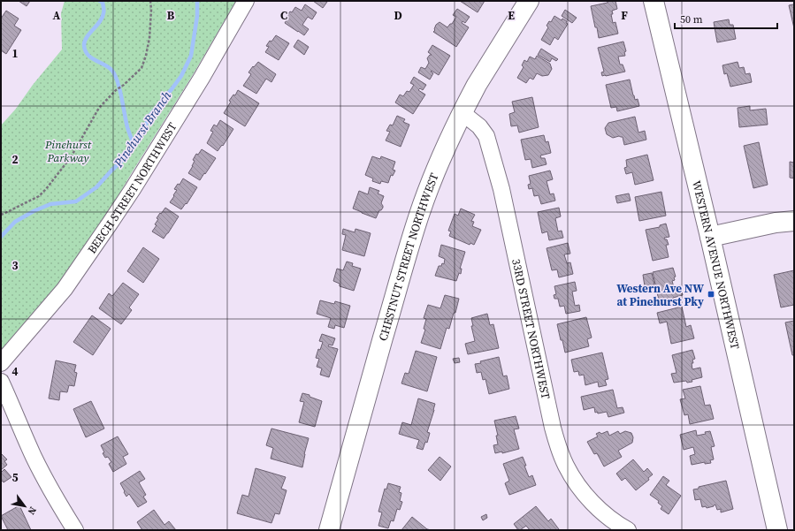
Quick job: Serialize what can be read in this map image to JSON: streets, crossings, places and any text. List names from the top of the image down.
{
  "streets": {
    "street": [
      "BEECH STREET NORTHWEST",
      "CHESTNUT STREET NORTHWEST",
      "WESTERN AVENUE NORTHWEST",
      "33RD STREET NORTHWEST"
    ]
  },
  "crossings": [
    ["CHESTNUT STREET NORTHWEST", "33RD STREET NORTHWEST"]
  ],
  "water": ["Pinehurst Branch"],
  "parks": ["Pinehurst Parkway"],
  "places": {
    "transit": ["Western Ave NW at Pinehurst Pky"]
  },
  "scale_bar": "50 m",
  "north": "bottom right",
  "grid": {
    "columns": [
      "A",
      "B",
      "C",
      "D",
      "E",
      "F"
    ],
    "rows": [
      "1",
      "2",
      "3",
      "4",
      "5"
    ]
  }
}
